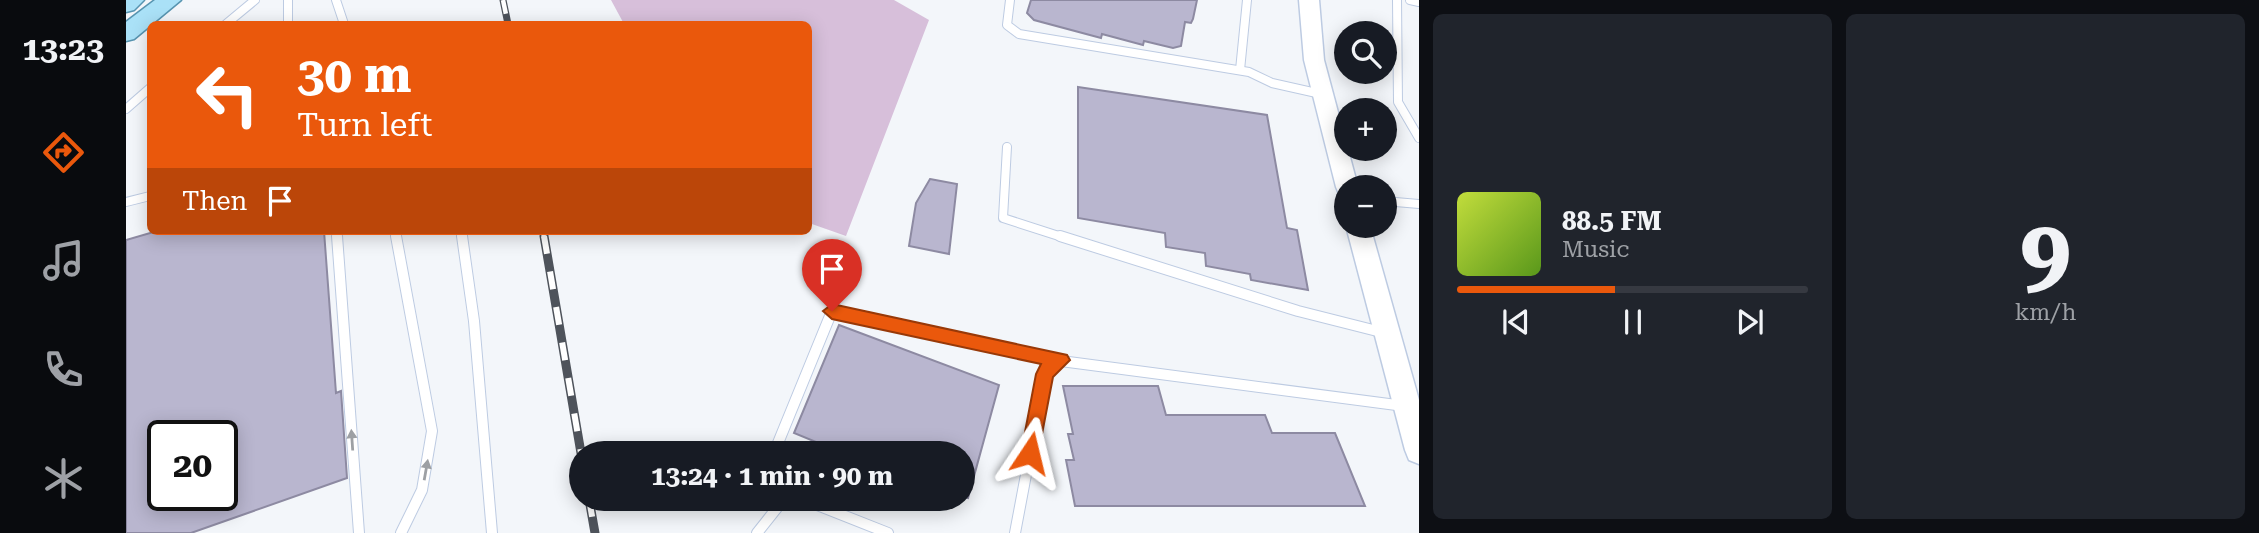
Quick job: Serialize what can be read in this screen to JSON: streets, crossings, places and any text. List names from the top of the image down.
{
  "page": {
    "tabs": "13:23",
    "tile": ["9", "km/h"],
    "map_buttons": ["+", "−"],
    "turn": ["30 m", "Turn left"],
    "then": "Then",
    "song": ["88.5 FM", "Music"],
    "limit": "20",
    "trip": "13:24 · 1 min · 90 m"
  }
}
